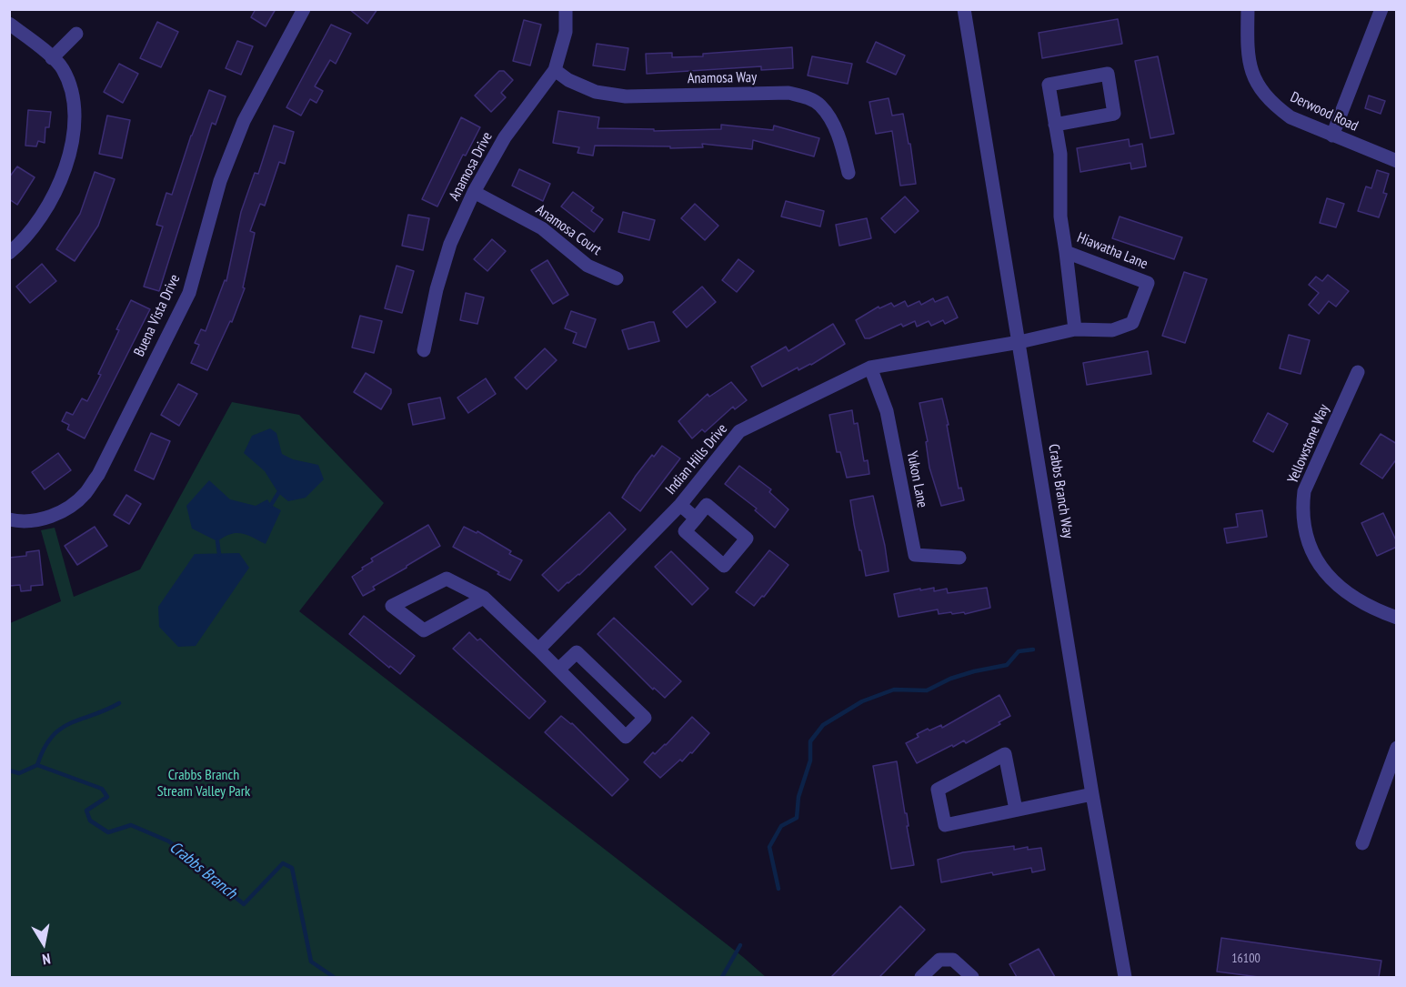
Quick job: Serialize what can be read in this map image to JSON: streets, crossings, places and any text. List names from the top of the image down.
{
  "streets": {
    "street": [
      "Anamosa Way",
      "Derwood Road",
      "Anamosa Drive",
      "Anamosa Court",
      "Hiawatha Lane",
      "Buena Vista Drive",
      "Yellowstone Way",
      "Indian Hills Drive",
      "Yukon Lane",
      "Crabbs Branch Way"
    ]
  },
  "crossings": [
    ["Anamosa Way", "Anamosa Drive"],
    ["Anamosa Drive", "Anamosa Court"],
    ["Hiawatha Lane", "Indian Hills Drive"],
    ["Hiawatha Lane", "Crabbs Branch Way"],
    ["Indian Hills Drive", "Yukon Lane"],
    ["Indian Hills Drive", "Crabbs Branch Way"]
  ],
  "water": ["Crabbs Branch"],
  "parks": ["Crabbs Branch Stream Valley Park"],
  "house_numbers": ["16100"],
  "north": "bottom"
}
